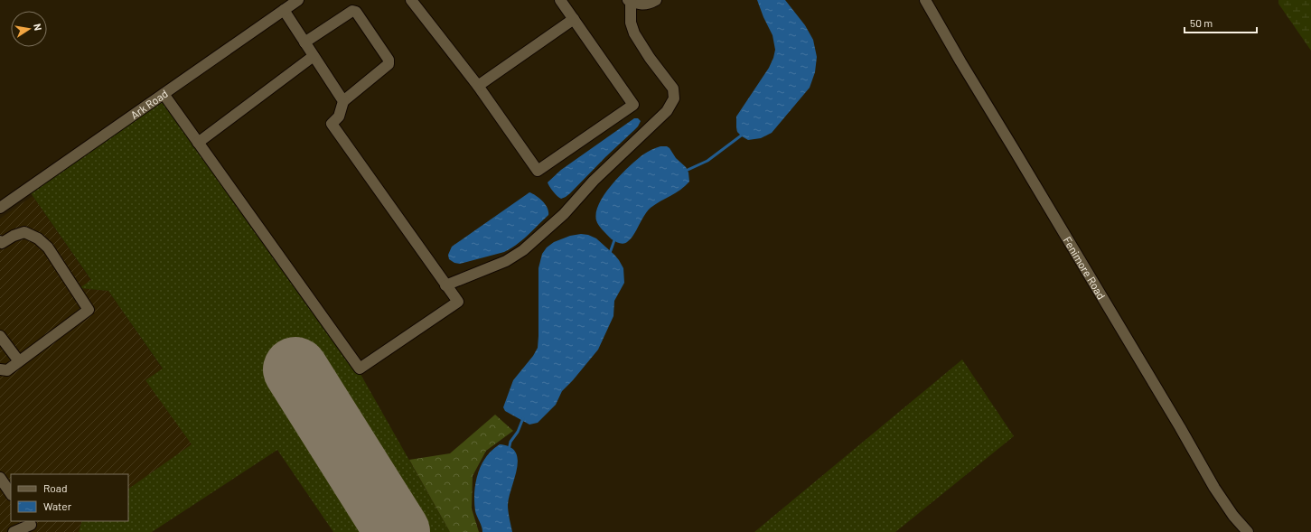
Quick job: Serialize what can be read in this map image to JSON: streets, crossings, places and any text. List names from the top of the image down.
{
  "streets": {
    "street": ["Ark Road", "Fenimore Road"]
  },
  "legend": ["Road", "Water"],
  "scale_bar": "50 m",
  "north": "right"
}
